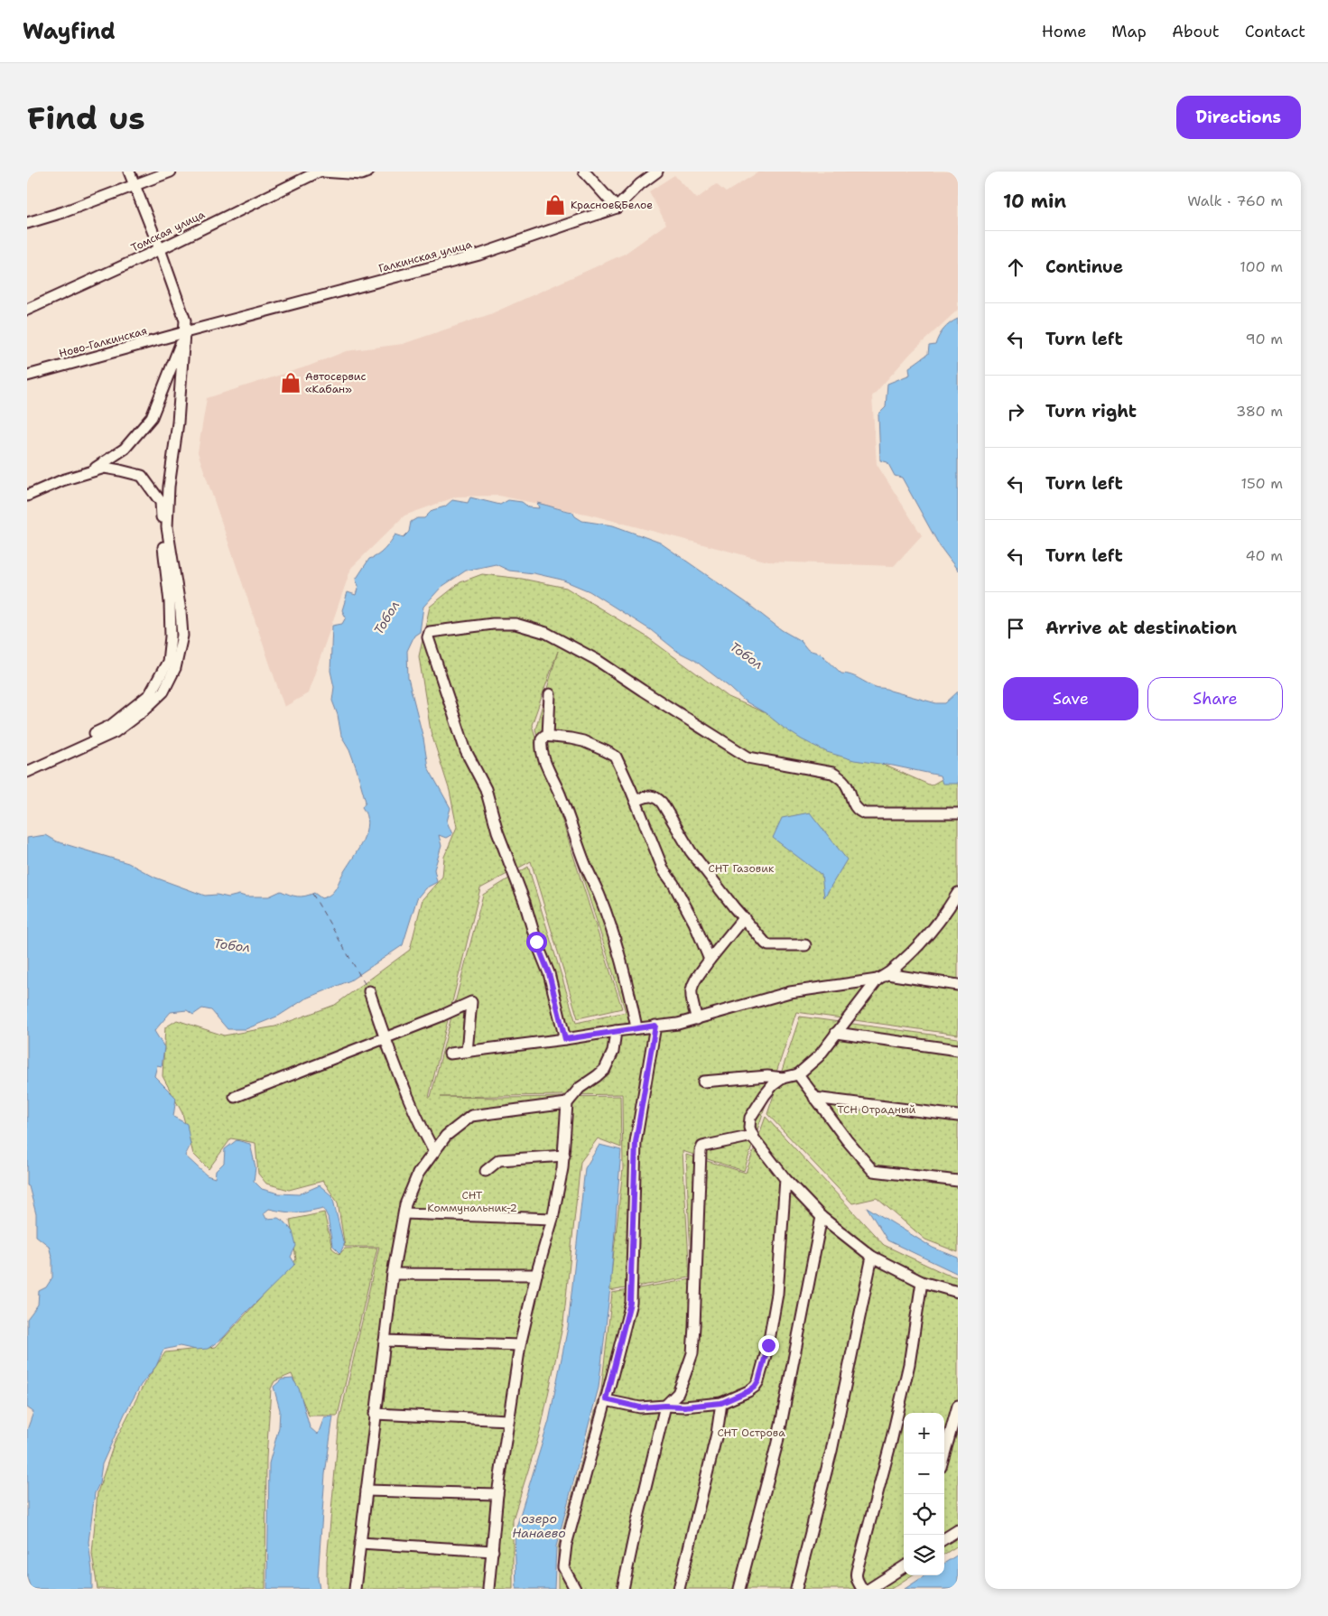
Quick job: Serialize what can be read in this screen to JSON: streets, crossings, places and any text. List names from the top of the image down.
{
  "streets": {
    "street": ["Томская улица", "Галкинская улица", "Ново-Галкинская"]
  },
  "crossings": [
    ["Галкинская улица", "Ново-Галкинская"]
  ],
  "water": ["Тобол", "озеро Нанаево"],
  "parks": [
    "СНТ Газовик",
    "ТСН Отрадный",
    "СНТ Коммунальник-2",
    "СНТ Острова"
  ],
  "places": {
    "shop": ["Красное&Белое", "Автосервис «Кабан»"]
  },
  "page": {
    "header": "Wayfind",
    "nav": [
      "Home",
      "Map",
      "About",
      "Contact"
    ],
    "buttons": [
      "Directions",
      ["Save", "Share"]
    ],
    "title": "Find us",
    "heading": ["10 min", "Walk · 760 m"],
    "list": [
      ["Continue", "100 m"],
      ["Turn left", "90 m"],
      ["Turn right", "380 m"],
      ["Turn left", "150 m"],
      ["Turn left", "40 m"],
      "Arrive at destination"
    ],
    "map_buttons": ["+", "−"]
  }
}
